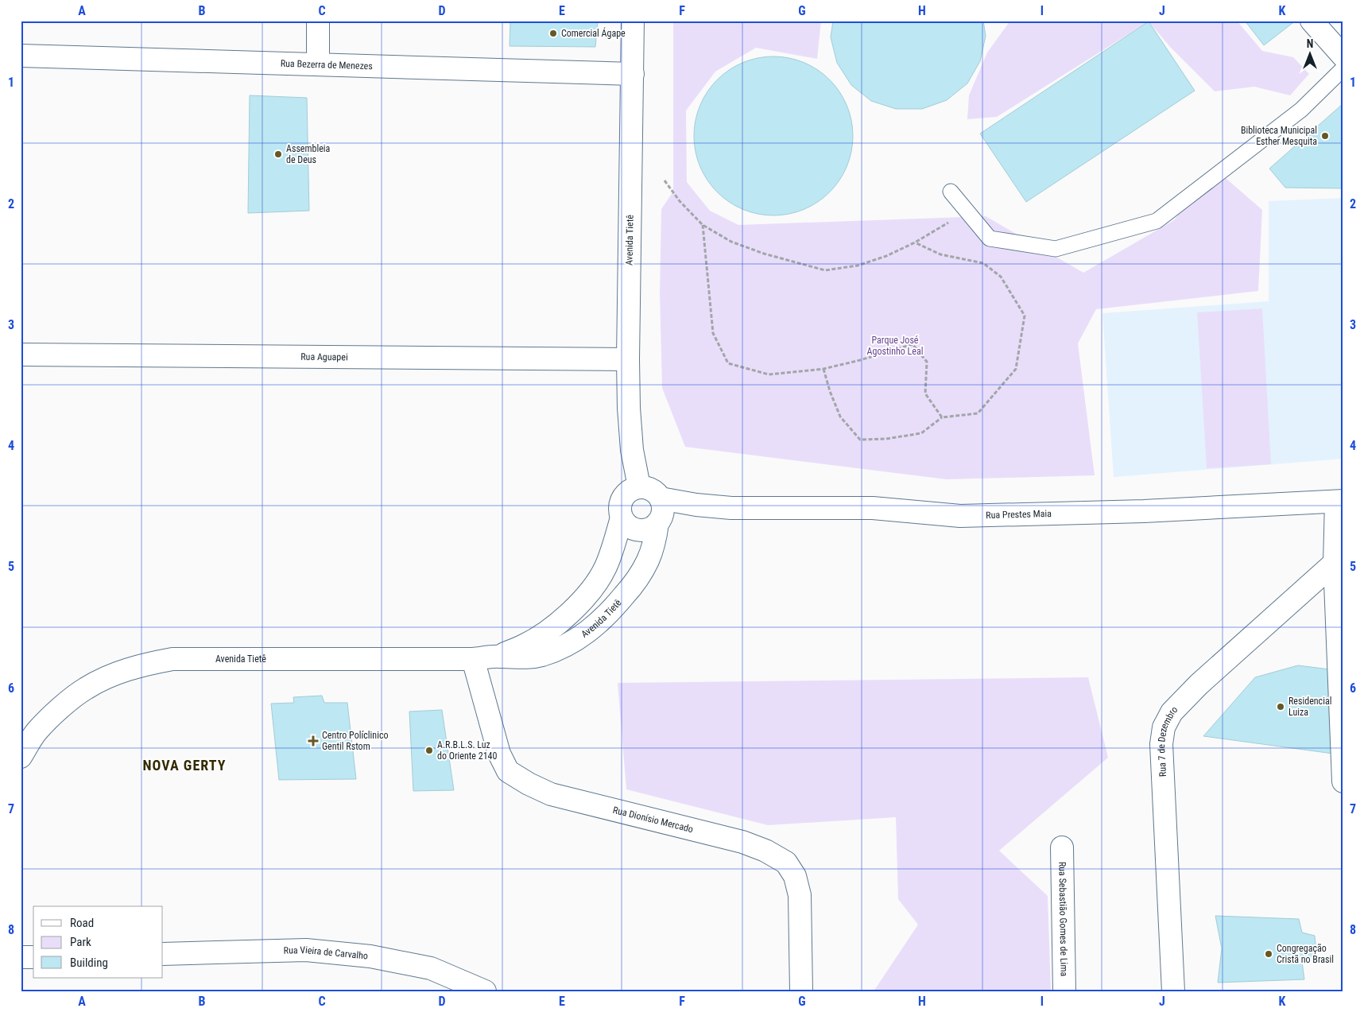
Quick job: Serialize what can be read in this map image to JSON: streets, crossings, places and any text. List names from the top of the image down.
{
  "streets": {
    "street": [
      "Rua Bezerra de Menezes",
      "Avenida Tietê",
      "Rua Aguapei",
      "Rua Prestes Maia",
      "Rua 7 de Dezembro",
      "Rua Dionísio Mercado",
      "Rua Sebastião Gomes de Lima",
      "Rua Vieira de Carvalho"
    ]
  },
  "crossings": [
    ["Rua Bezerra de Menezes", "Avenida Tietê"],
    ["Avenida Tietê", "Rua Aguapei"],
    ["Avenida Tietê", "Rua Prestes Maia"],
    ["Avenida Tietê", "Rua Dionísio Mercado"]
  ],
  "districts": ["NOVA GERTY"],
  "parks": ["Parque José Agostinho Leal"],
  "places": {
    "other": [
      "Comercial Ágape",
      "Biblioteca Municipal Esther Mesquita",
      "Assembleia de Deus",
      "Residencial Luiza",
      "A.R.B.L.S. Luz do Oriente 2140",
      "Congregação Cristã no Brasil"
    ],
    "health": ["Centro Políclinico Gentil Rstom"]
  },
  "legend": ["Road", "Park", "Building"],
  "north": "top",
  "grid": {
    "columns": [
      "A",
      "B",
      "C",
      "D",
      "E",
      "F",
      "G",
      "H",
      "I",
      "J",
      "K"
    ],
    "rows": [
      "1",
      "2",
      "3",
      "4",
      "5",
      "6",
      "7",
      "8"
    ]
  }
}
